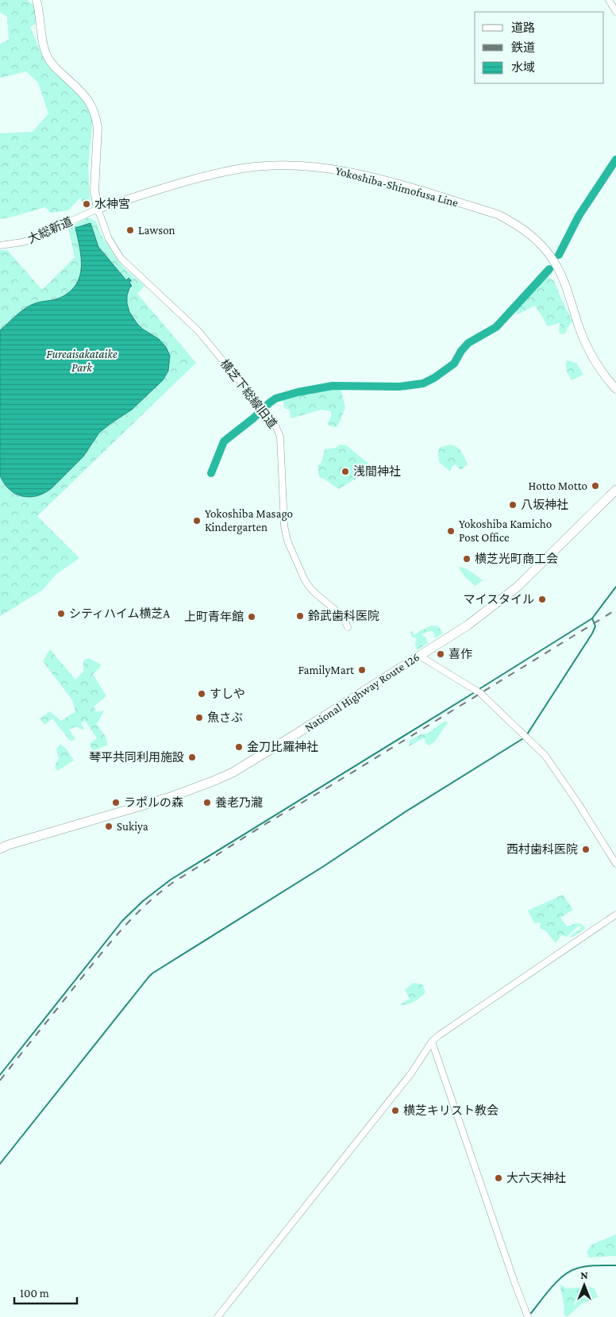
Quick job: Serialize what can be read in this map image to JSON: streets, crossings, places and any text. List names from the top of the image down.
{
  "streets": {
    "highway": ["National Highway Route 126"],
    "main road": ["Yokoshiba-Shimofusa Line"],
    "street": ["大総新道", "横芝下総線旧道"]
  },
  "crossings": [
    ["Yokoshiba-Shimofusa Line", "大総新道"],
    ["Yokoshiba-Shimofusa Line", "横芝下総線旧道"],
    ["大総新道", "横芝下総線旧道"]
  ],
  "parks": ["Fureaisakataike Park"],
  "places": [
    "水神宮",
    "Lawson",
    "浅間神社",
    "Hotto Motto",
    "八坂神社",
    "Yokoshiba Masago Kindergarten",
    "Yokoshiba Kamicho Post Office",
    "横芝光町商工会",
    "マイスタイル",
    "シティハイム横芝A",
    "鈴武歯科医院",
    "上町青年館",
    "喜作",
    "FamilyMart",
    "すしや",
    "魚さぶ",
    "金刀比羅神社",
    "琴平共同利用施設",
    "ラポルの森",
    "養老乃瀧",
    "Sukiya",
    "西村歯科医院",
    "横芝キリスト教会",
    "大六天神社"
  ],
  "legend": ["道路", "鉄道", "水域"],
  "scale_bar": "100 m",
  "north": "top"
}
